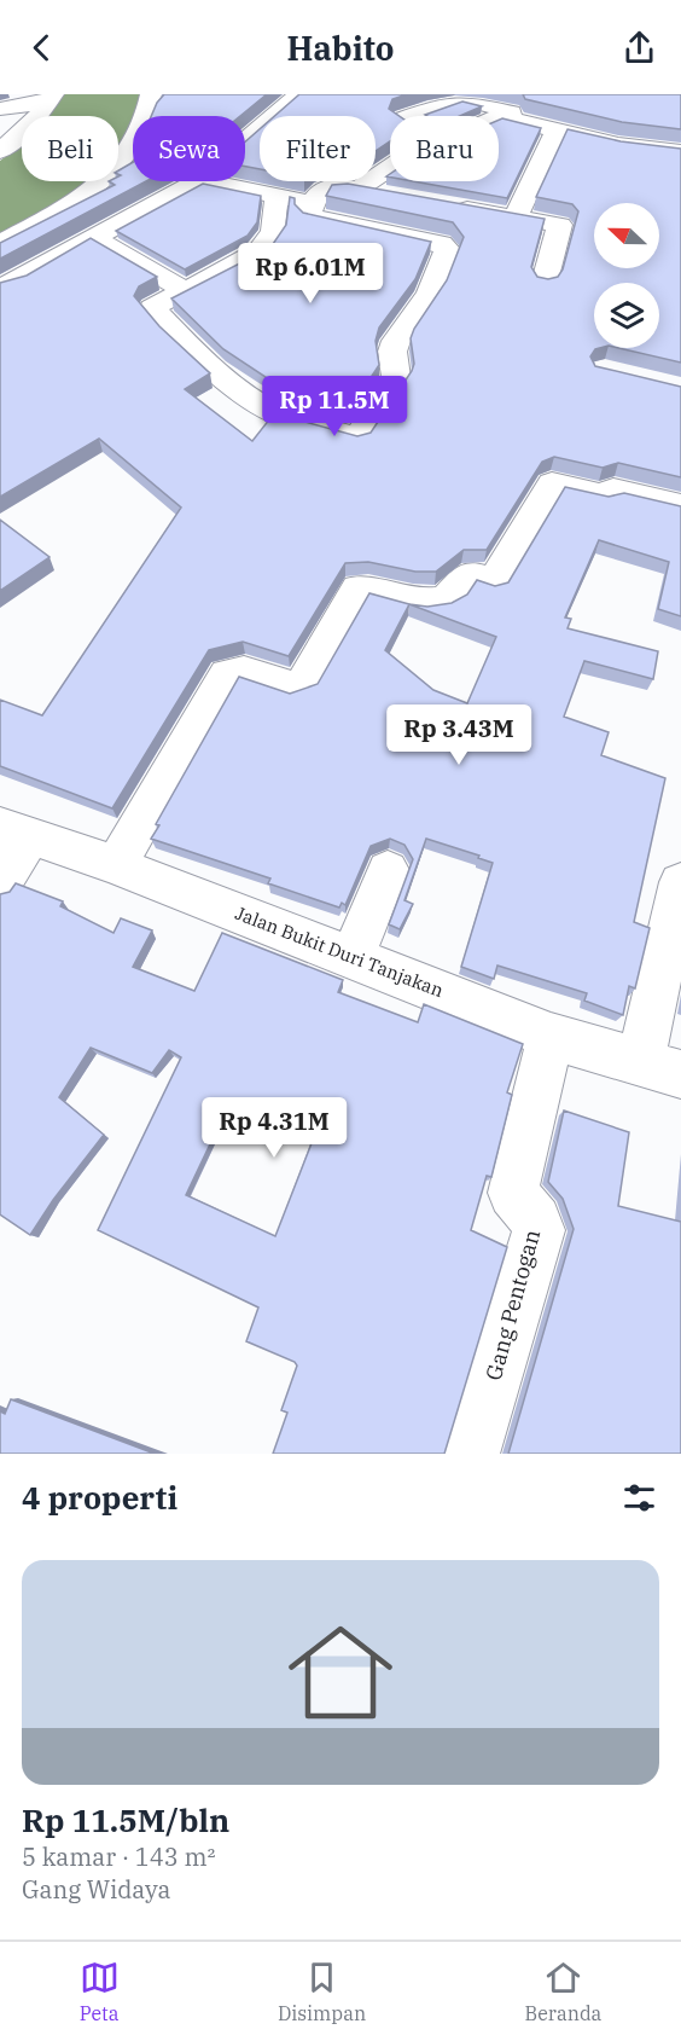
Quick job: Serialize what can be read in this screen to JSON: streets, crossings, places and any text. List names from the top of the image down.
{
  "streets": {
    "street": ["Jalan Bukit Duri Tanjakan", "Gang Pentogan"]
  },
  "crossings": [
    ["Jalan Bukit Duri Tanjakan", "Gang Pentogan"]
  ],
  "north": "left",
  "page": {
    "header": "Habito",
    "chip": [
      "Beli",
      "Sewa",
      "Filter",
      "Baru"
    ],
    "price": [
      "Rp 6.01M",
      "Rp 11.5M",
      "Rp 3.43M",
      "Rp 4.31M"
    ],
    "heading": "4 properti",
    "list": [
      {
        "name": "Rp 11.5M/bln",
        "note": "5 kamar · 143 m² · Gang Widaya"
      }
    ],
    "tabs": ["Peta", "Disimpan", "Beranda"]
  }
}
